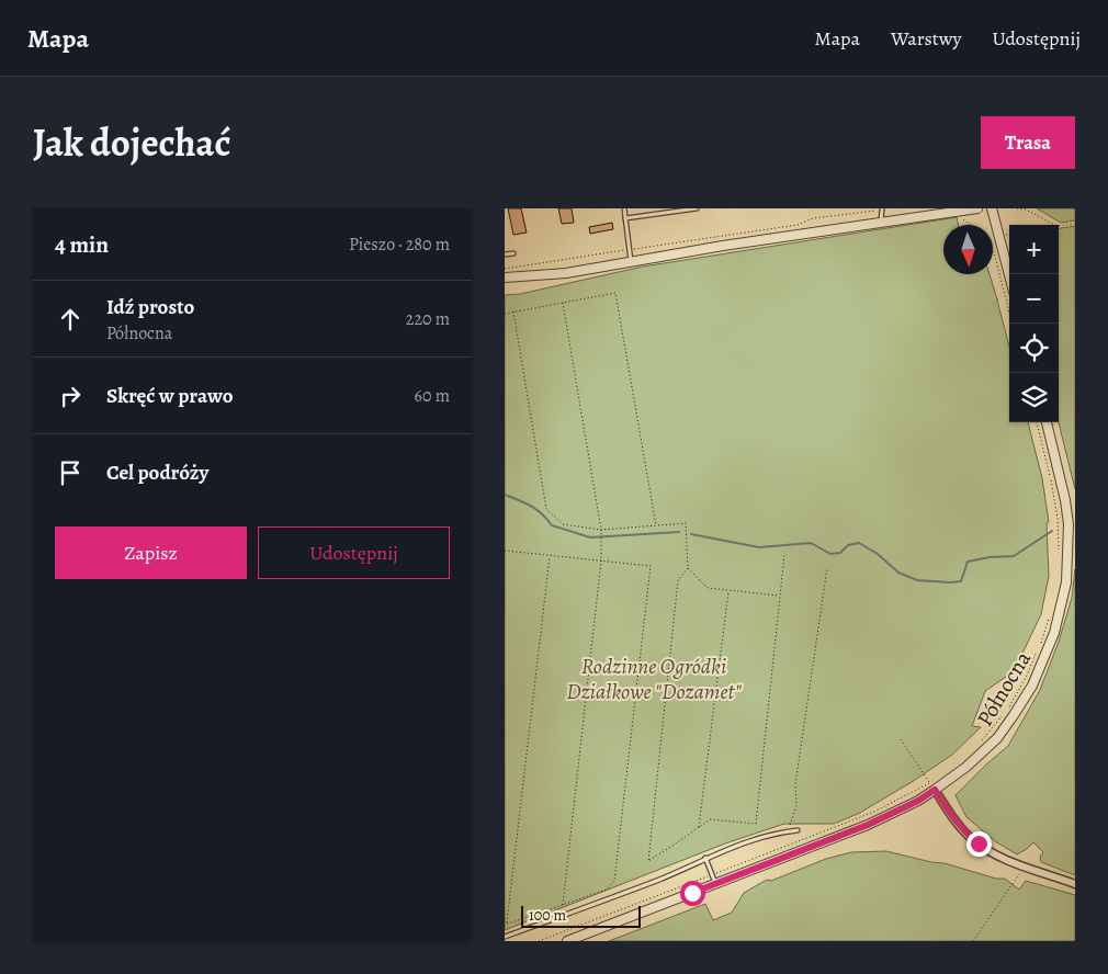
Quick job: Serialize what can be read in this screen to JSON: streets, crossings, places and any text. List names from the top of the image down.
{
  "streets": {
    "street": ["Północna"]
  },
  "parks": ["Rodzinne Ogródki Działkowe \"Dozamet\""],
  "scale_bar": "100 m",
  "north": "bottom",
  "page": {
    "header": "Mapa",
    "nav": ["Mapa", "Warstwy", "Udostępnij"],
    "title": "Jak dojechać",
    "buttons": [
      "Trasa",
      ["Zapisz", "Udostępnij"]
    ],
    "heading": ["4 min", "Pieszo · 280 m"],
    "map_buttons": ["+", "−"],
    "list": [
      ["Idź prosto", "Północna", "220 m"],
      ["Skręć w prawo", "60 m"],
      "Cel podróży"
    ],
    "scale": "100 m"
  }
}
